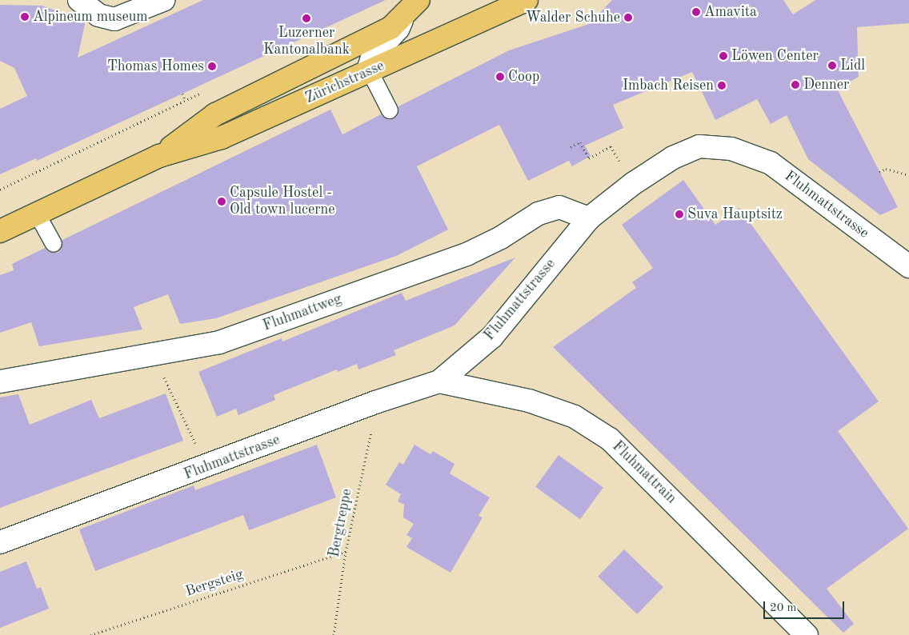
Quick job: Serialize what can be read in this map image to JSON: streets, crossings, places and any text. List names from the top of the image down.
{
  "streets": {
    "main road": ["Zürichstrasse"],
    "street": ["Fluhmattstrasse", "Fluhmattweg", "Fluhmattrain"],
    "path": ["Bergtreppe", "Bergsteig"]
  },
  "crossings": [
    ["Fluhmattstrasse", "Fluhmattweg"],
    ["Fluhmattstrasse", "Fluhmattrain"],
    ["Bergtreppe", "Bergsteig"]
  ],
  "places": [
    "Amavita",
    "Alpineum museum",
    "Walder Schuhe",
    "Luzerner Kantonalbank",
    "Löwen Center",
    "Lidl",
    "Thomas Homes",
    "Coop",
    "Denner",
    "Imbach Reisen",
    "Capsule Hostel - Old town lucerne",
    "Suva Hauptsitz"
  ],
  "scale_bar": "20 m"
}
